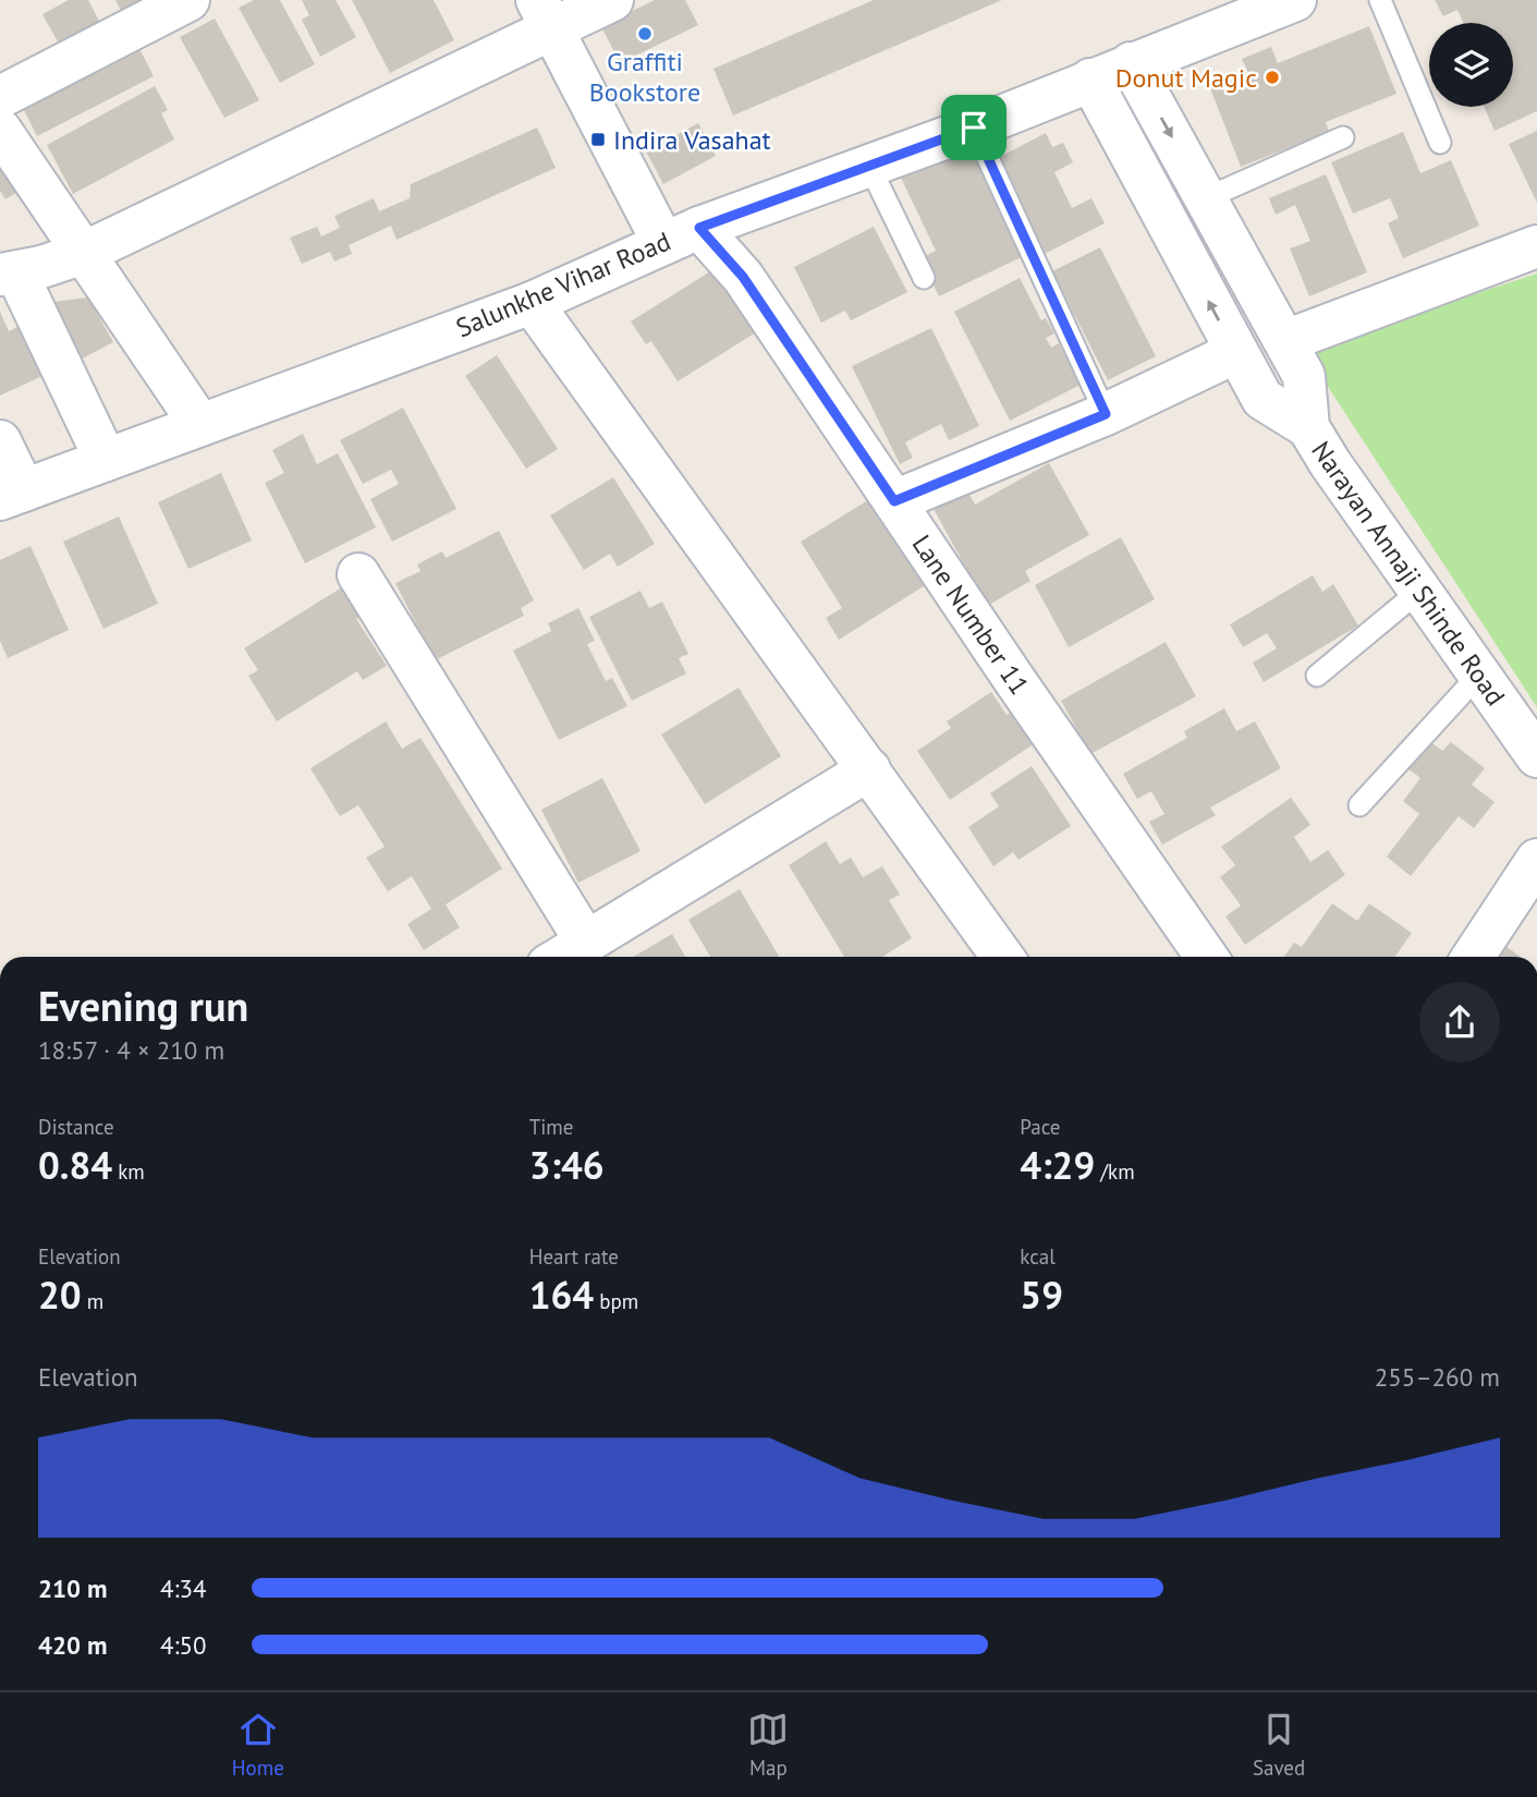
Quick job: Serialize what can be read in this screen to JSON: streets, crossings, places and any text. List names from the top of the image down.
{
  "streets": {
    "street": ["Salunkhe Vihar Road", "Narayan Annaji Shinde Road", "Lane Number 11"]
  },
  "crossings": [
    ["Salunkhe Vihar Road", "Narayan Annaji Shinde Road"],
    ["Salunkhe Vihar Road", "Lane Number 11"]
  ],
  "places": {
    "other": ["Graffiti Bookstore", "Donut Magic"],
    "transit": ["Indira Vasahat"]
  },
  "page": {
    "heading": ["Evening run", "18:57 · 4 × 210 m"],
    "stats": [
      ["Distance", "0.84 km"],
      ["Time", "3:46"],
      ["Pace", "4:29 /km"],
      ["Elevation", "20 m"],
      ["Heart rate", "164 bpm"],
      ["kcal", "59"]
    ],
    "chart": ["Elevation", "255–260 m"],
    "list": [
      {
        "name": "210 m",
        "note": "4:34"
      },
      {
        "name": "420 m",
        "note": "4:50"
      }
    ],
    "tabs": ["Home", "Map", "Saved"]
  }
}
